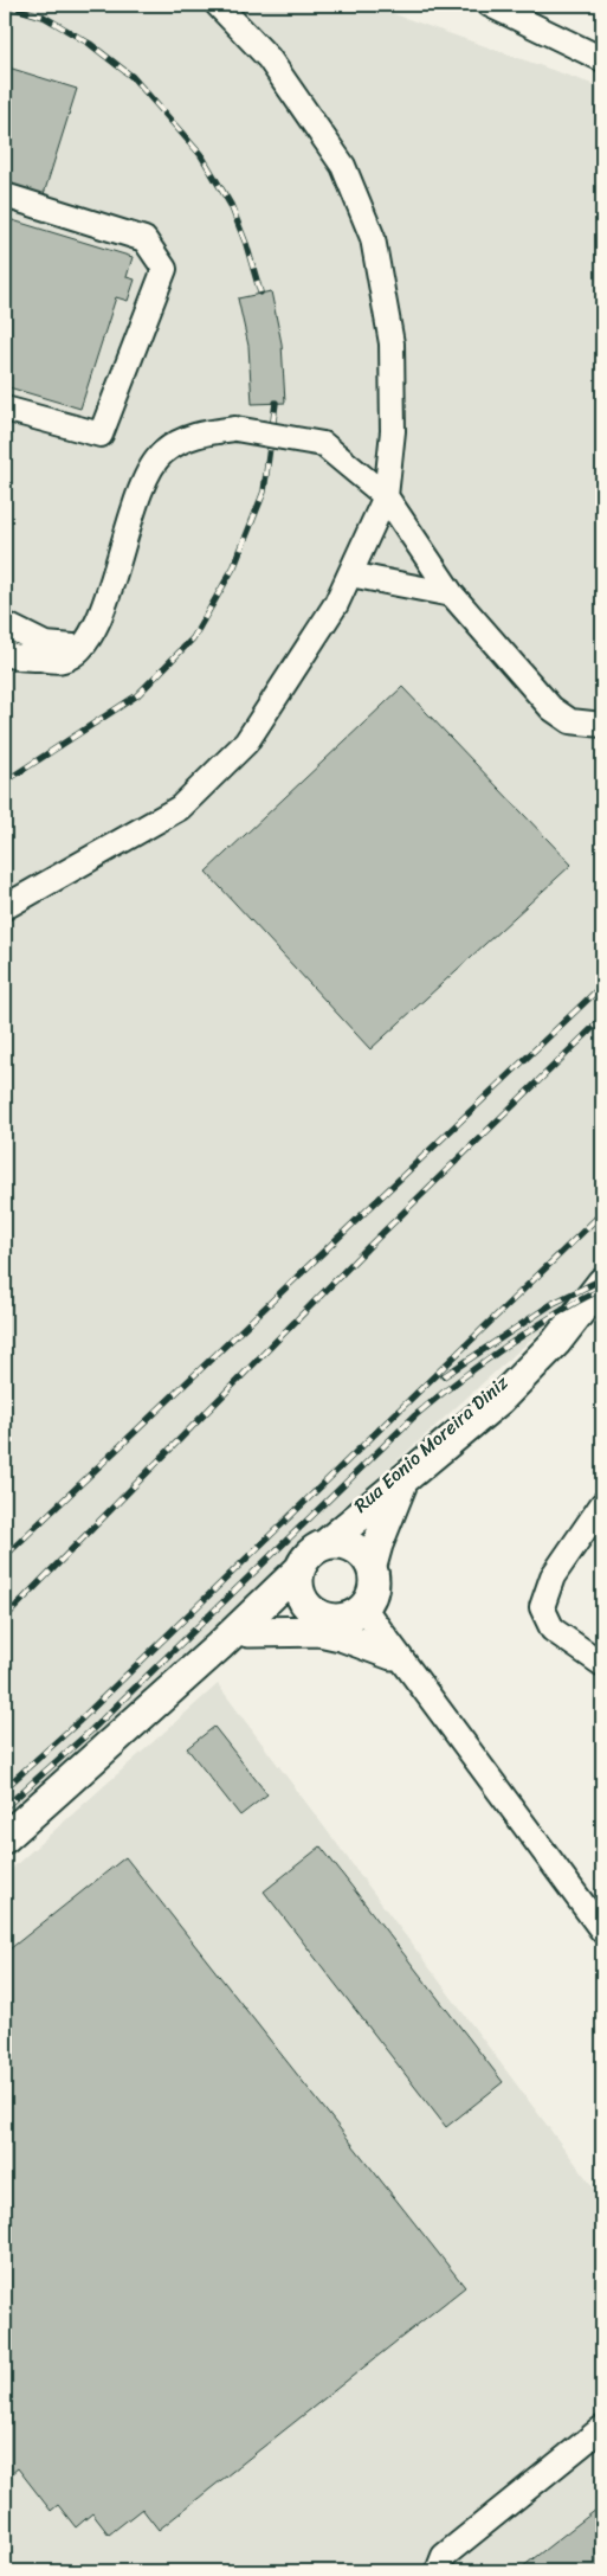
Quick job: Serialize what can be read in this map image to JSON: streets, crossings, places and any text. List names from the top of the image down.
{
  "streets": {
    "main road": ["Rua Eonio Moreira Diniz"]
  }
}
